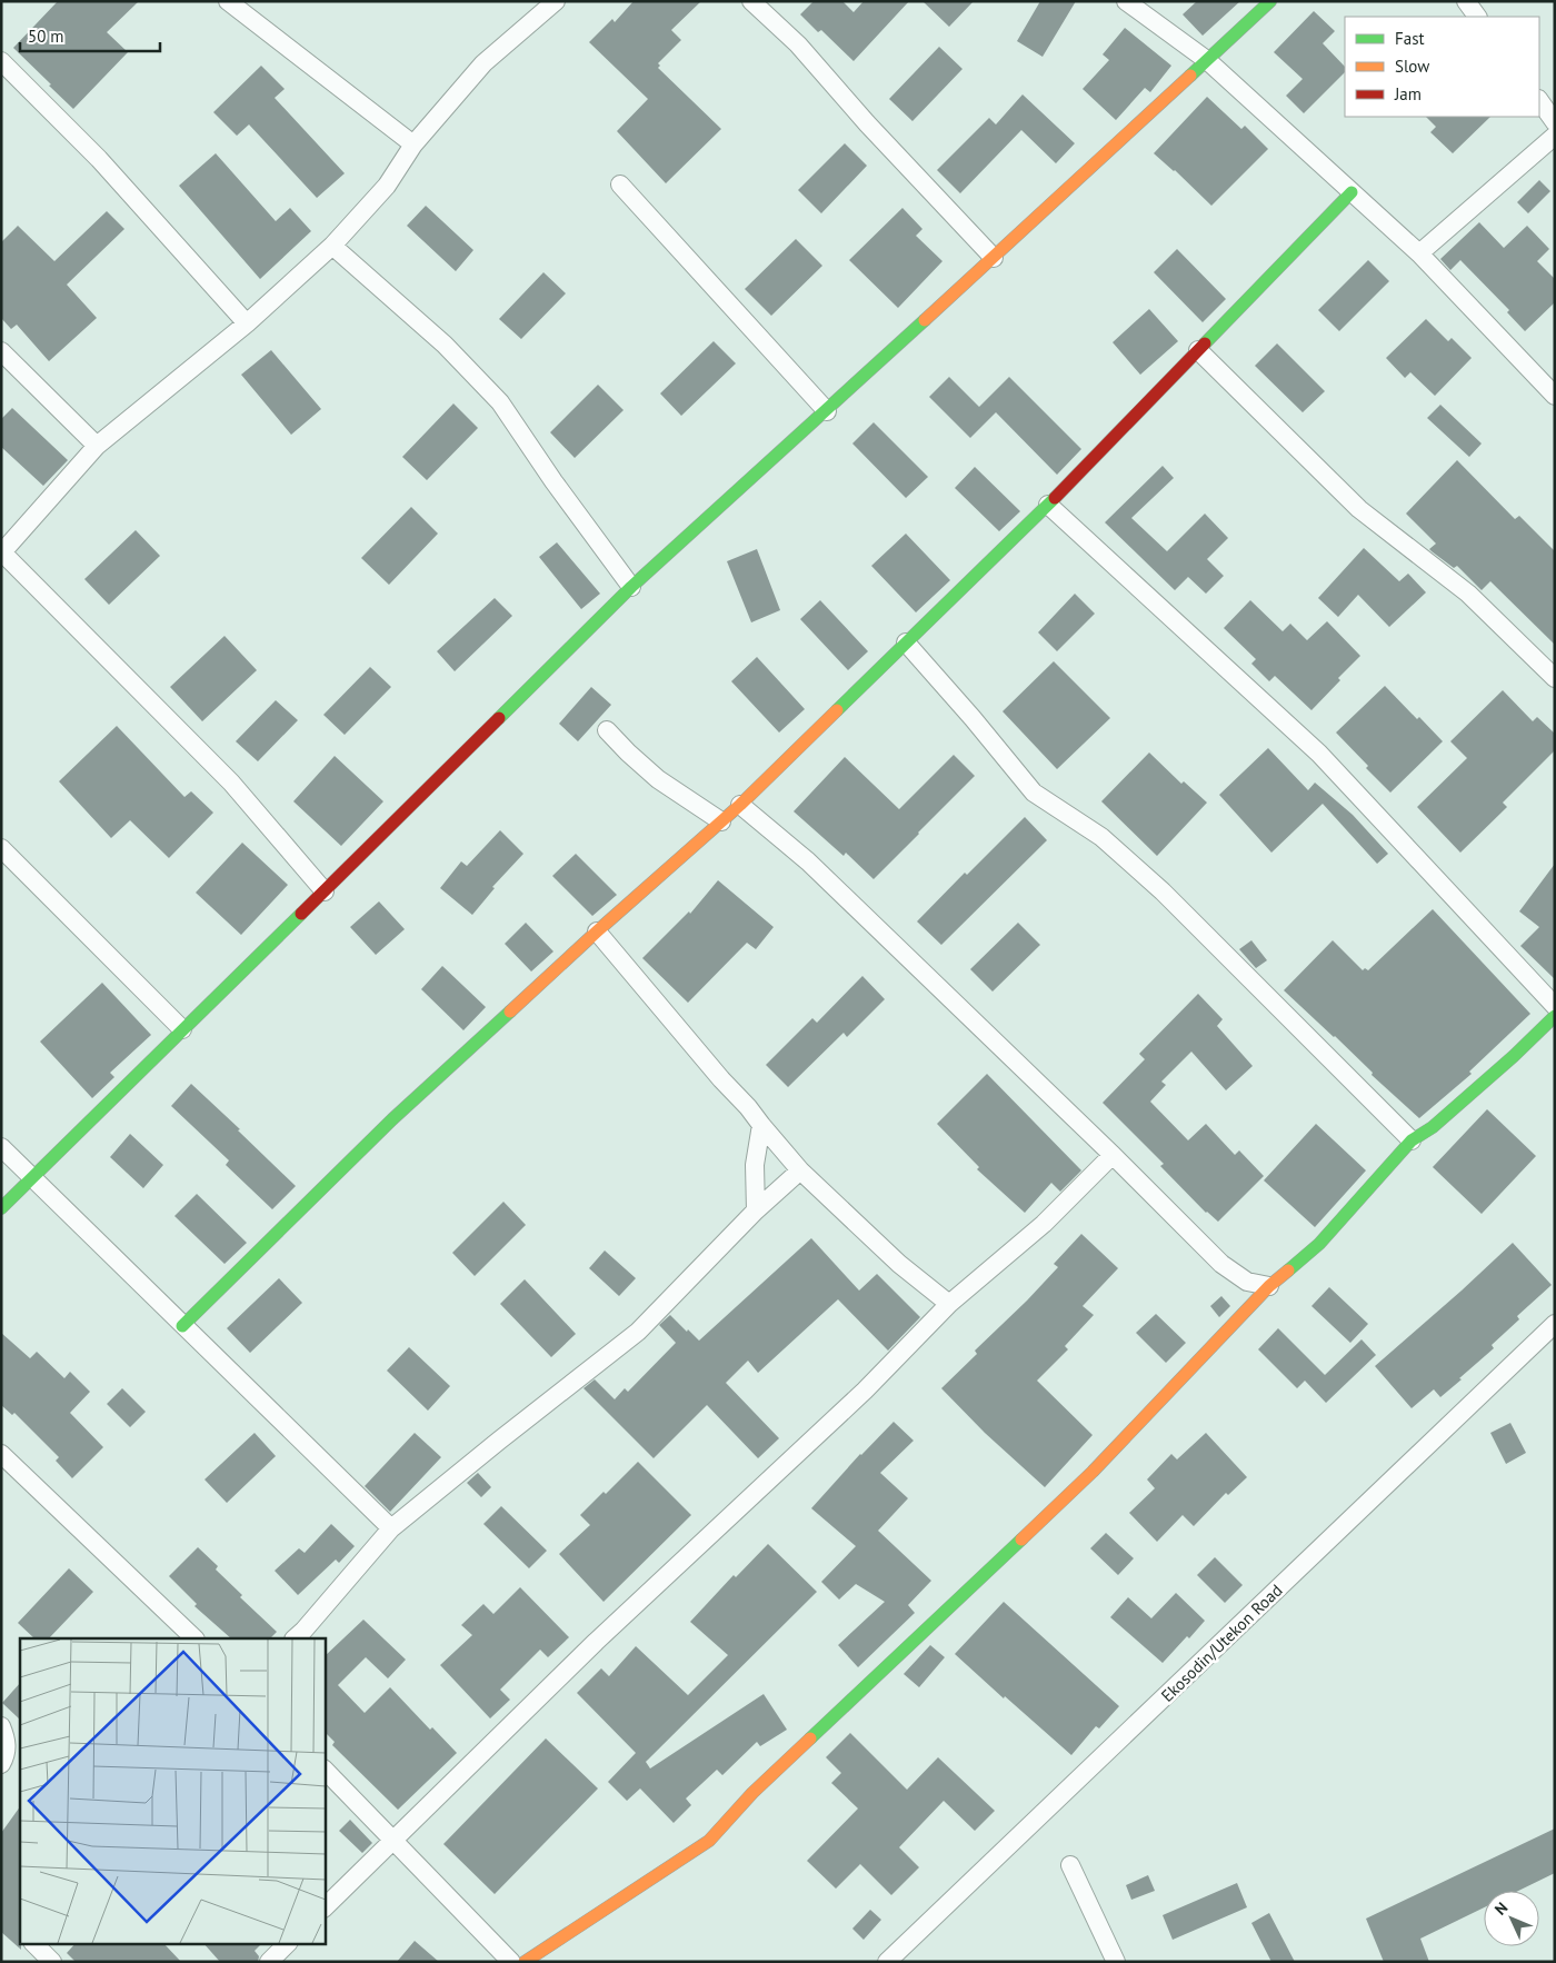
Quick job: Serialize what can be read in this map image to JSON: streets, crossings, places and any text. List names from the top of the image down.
{
  "streets": {
    "street": ["Ekosodin/Utekon Road"]
  },
  "legend": ["Fast", "Slow", "Jam"],
  "scale_bar": "50 m",
  "north": "top left"
}
